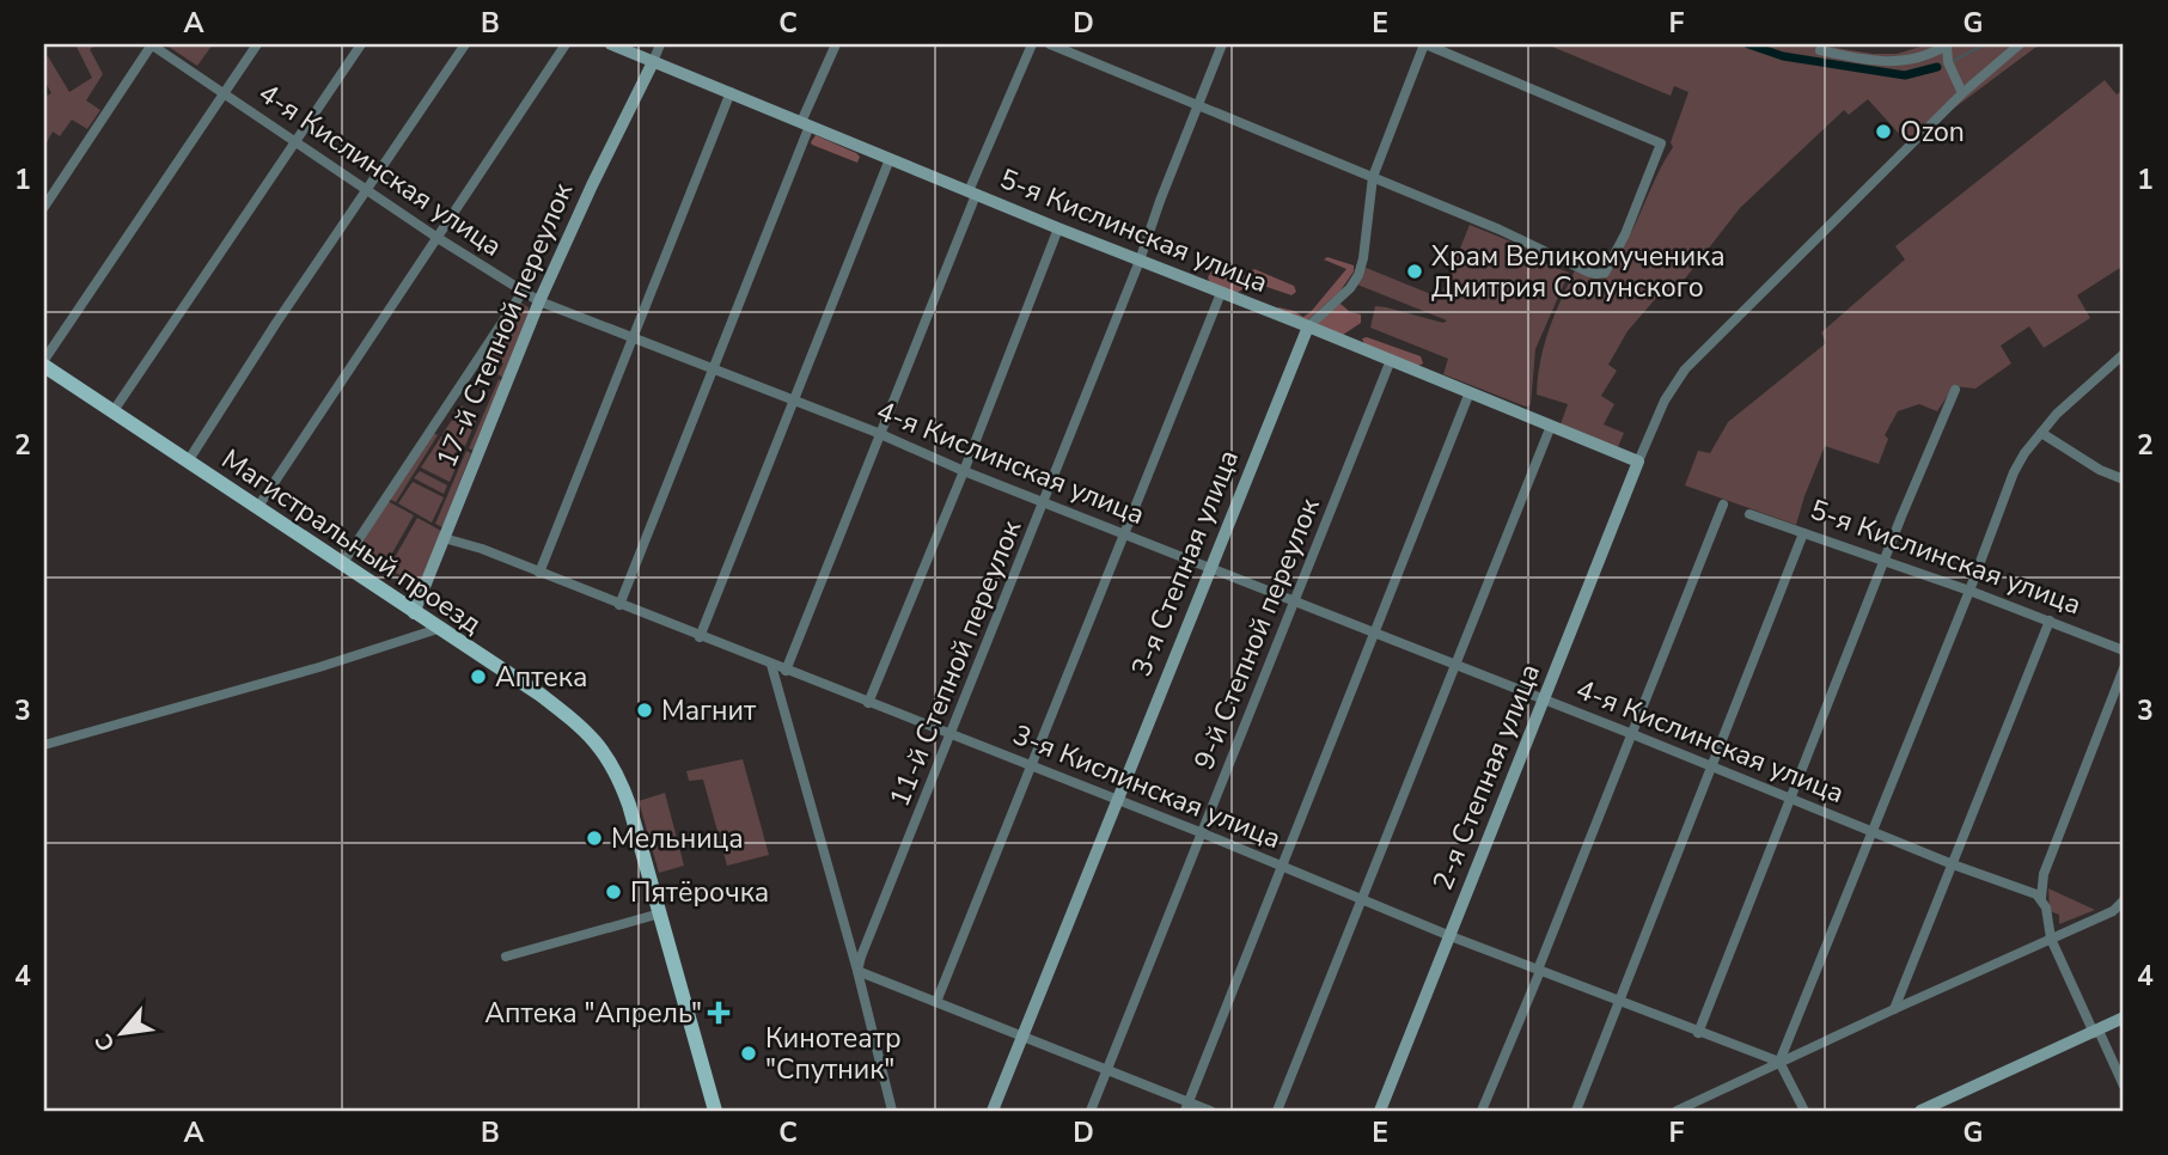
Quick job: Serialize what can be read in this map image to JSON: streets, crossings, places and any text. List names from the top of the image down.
{
  "streets": {
    "main road": ["Магистральный проезд"],
    "street": [
      "4-я Кислинская улица",
      "5-я Кислинская улица",
      "17-й Степной переулок",
      "3-я Степная улица",
      "9-й Степной переулок",
      "11-й Степной переулок",
      "2-я Степная улица",
      "3-я Кислинская улица"
    ]
  },
  "crossings": [
    ["4-я Кислинская улица", "17-й Степной переулок"],
    ["4-я Кислинская улица", "3-я Степная улица"],
    ["4-я Кислинская улица", "9-й Степной переулок"],
    ["4-я Кислинская улица", "11-й Степной переулок"],
    ["4-я Кислинская улица", "2-я Степная улица"],
    ["5-я Кислинская улица", "17-й Степной переулок"],
    ["5-я Кислинская улица", "3-я Степная улица"],
    ["5-я Кислинская улица", "9-й Степной переулок"],
    ["5-я Кислинская улица", "11-й Степной переулок"],
    ["5-я Кислинская улица", "2-я Степная улица"],
    ["17-й Степной переулок", "Магистральный проезд"],
    ["17-й Степной переулок", "3-я Кислинская улица"],
    ["3-я Степная улица", "3-я Кислинская улица"],
    ["9-й Степной переулок", "3-я Кислинская улица"],
    ["11-й Степной переулок", "3-я Кислинская улица"],
    ["2-я Степная улица", "3-я Кислинская улица"]
  ],
  "places": {
    "other": [
      "Ozon",
      "Храм Великомученика Дмитрия Солунского",
      "Аптека",
      "Магнит",
      "Мельница",
      "Пятёрочка",
      "Кинотеатр \"Спутник\""
    ],
    "health": ["Аптека \"Апрель\""]
  },
  "north": "bottom left",
  "grid": {
    "columns": [
      "A",
      "B",
      "C",
      "D",
      "E",
      "F",
      "G"
    ],
    "rows": [
      "1",
      "2",
      "3",
      "4"
    ]
  }
}
